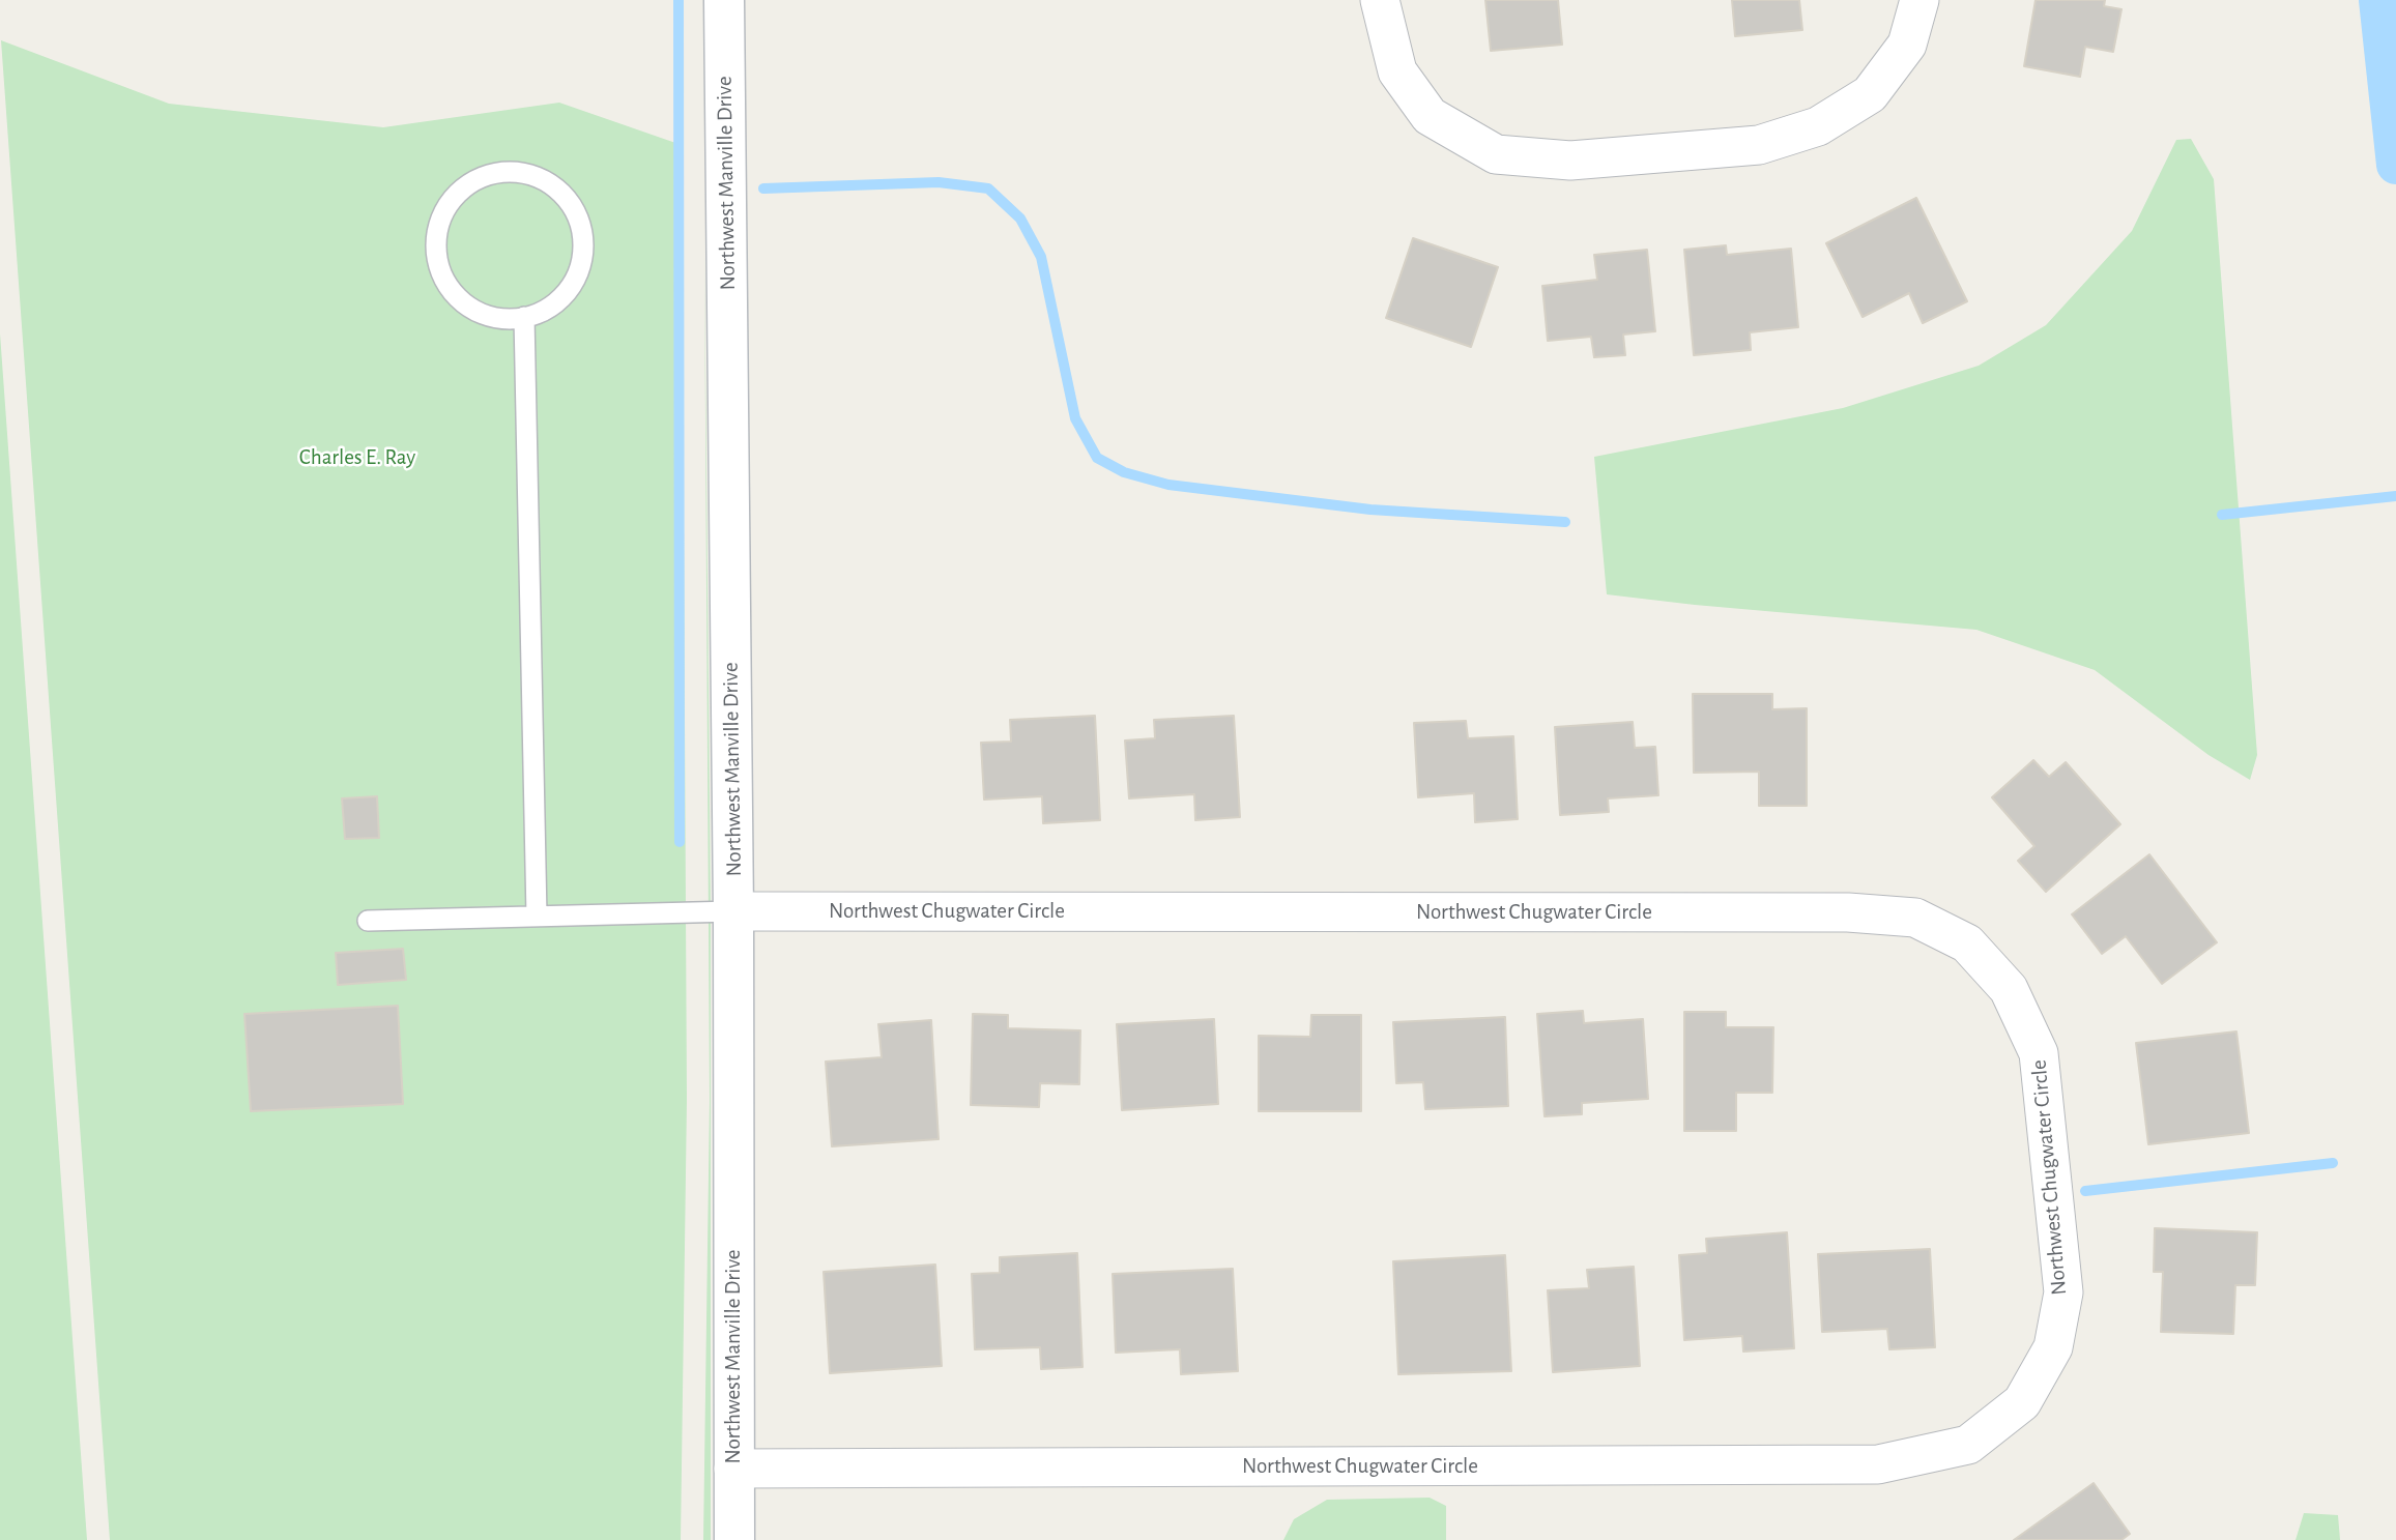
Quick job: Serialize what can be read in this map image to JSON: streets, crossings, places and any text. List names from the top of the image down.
{
  "streets": {
    "street": ["Northwest Manville Drive", "Northwest Chugwater Circle"]
  },
  "crossings": [
    ["Northwest Manville Drive", "Northwest Chugwater Circle"]
  ],
  "parks": ["Charles E. Ray"]
}
